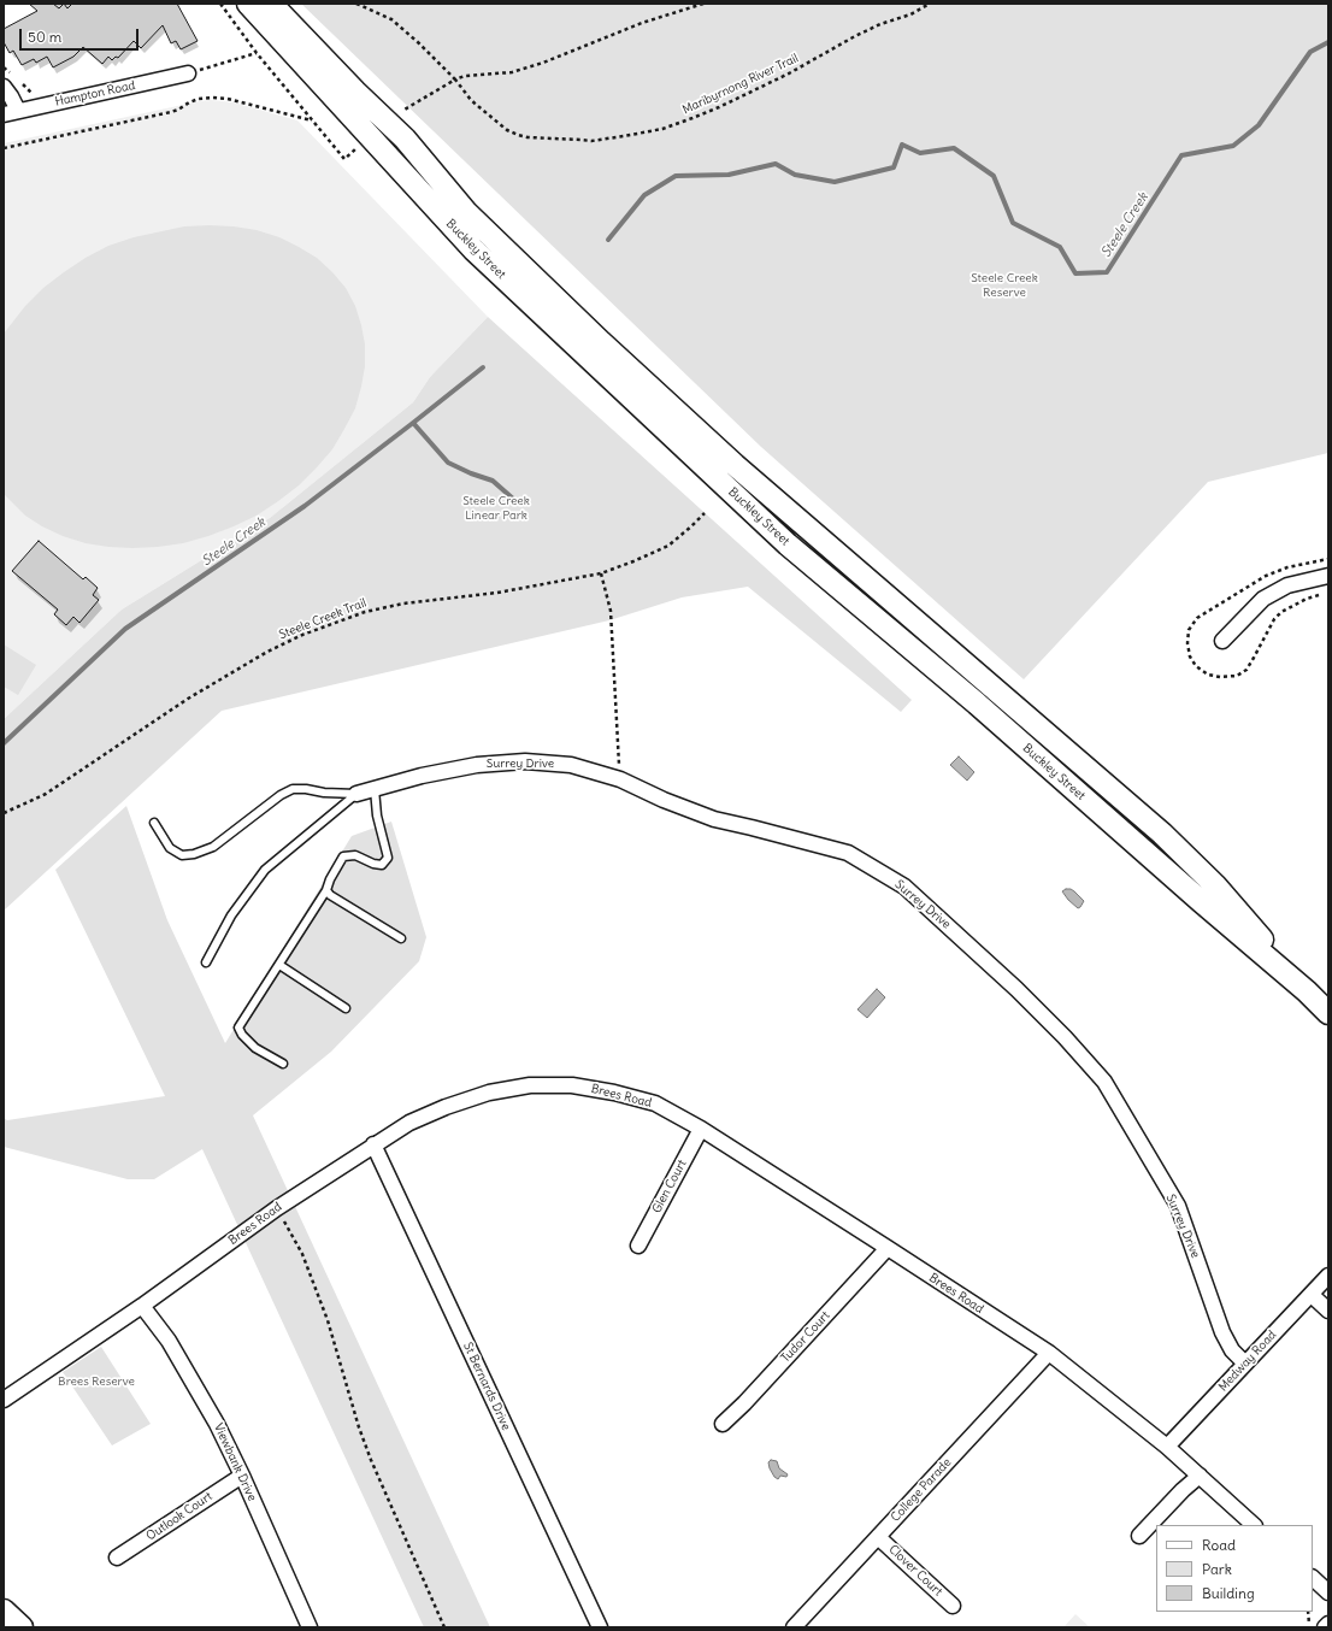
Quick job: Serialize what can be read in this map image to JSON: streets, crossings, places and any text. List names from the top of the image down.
{
  "streets": {
    "main road": ["Buckley Street"],
    "street": [
      "Hampton Road",
      "Surrey Drive",
      "Brees Road",
      "Glen Court",
      "Tudor Court",
      "Medway Road",
      "St Bernards Drive",
      "Viewbank Drive",
      "College Parade",
      "Outlook Court",
      "Clover Court"
    ],
    "path": ["Maribyrnong River Trail", "Steele Creek Trail"]
  },
  "crossings": [
    ["Surrey Drive", "Medway Road"],
    ["Brees Road", "Glen Court"],
    ["Brees Road", "Tudor Court"],
    ["Brees Road", "Medway Road"],
    ["Brees Road", "St Bernards Drive"],
    ["Brees Road", "Viewbank Drive"],
    ["Brees Road", "College Parade"],
    ["Viewbank Drive", "Outlook Court"],
    ["College Parade", "Clover Court"]
  ],
  "water": ["Steele Creek"],
  "parks": ["Steele Creek Reserve", "Steele Creek Linear Park", "Brees Reserve"],
  "legend": ["Road", "Park", "Building"],
  "scale_bar": "50 m"
}
